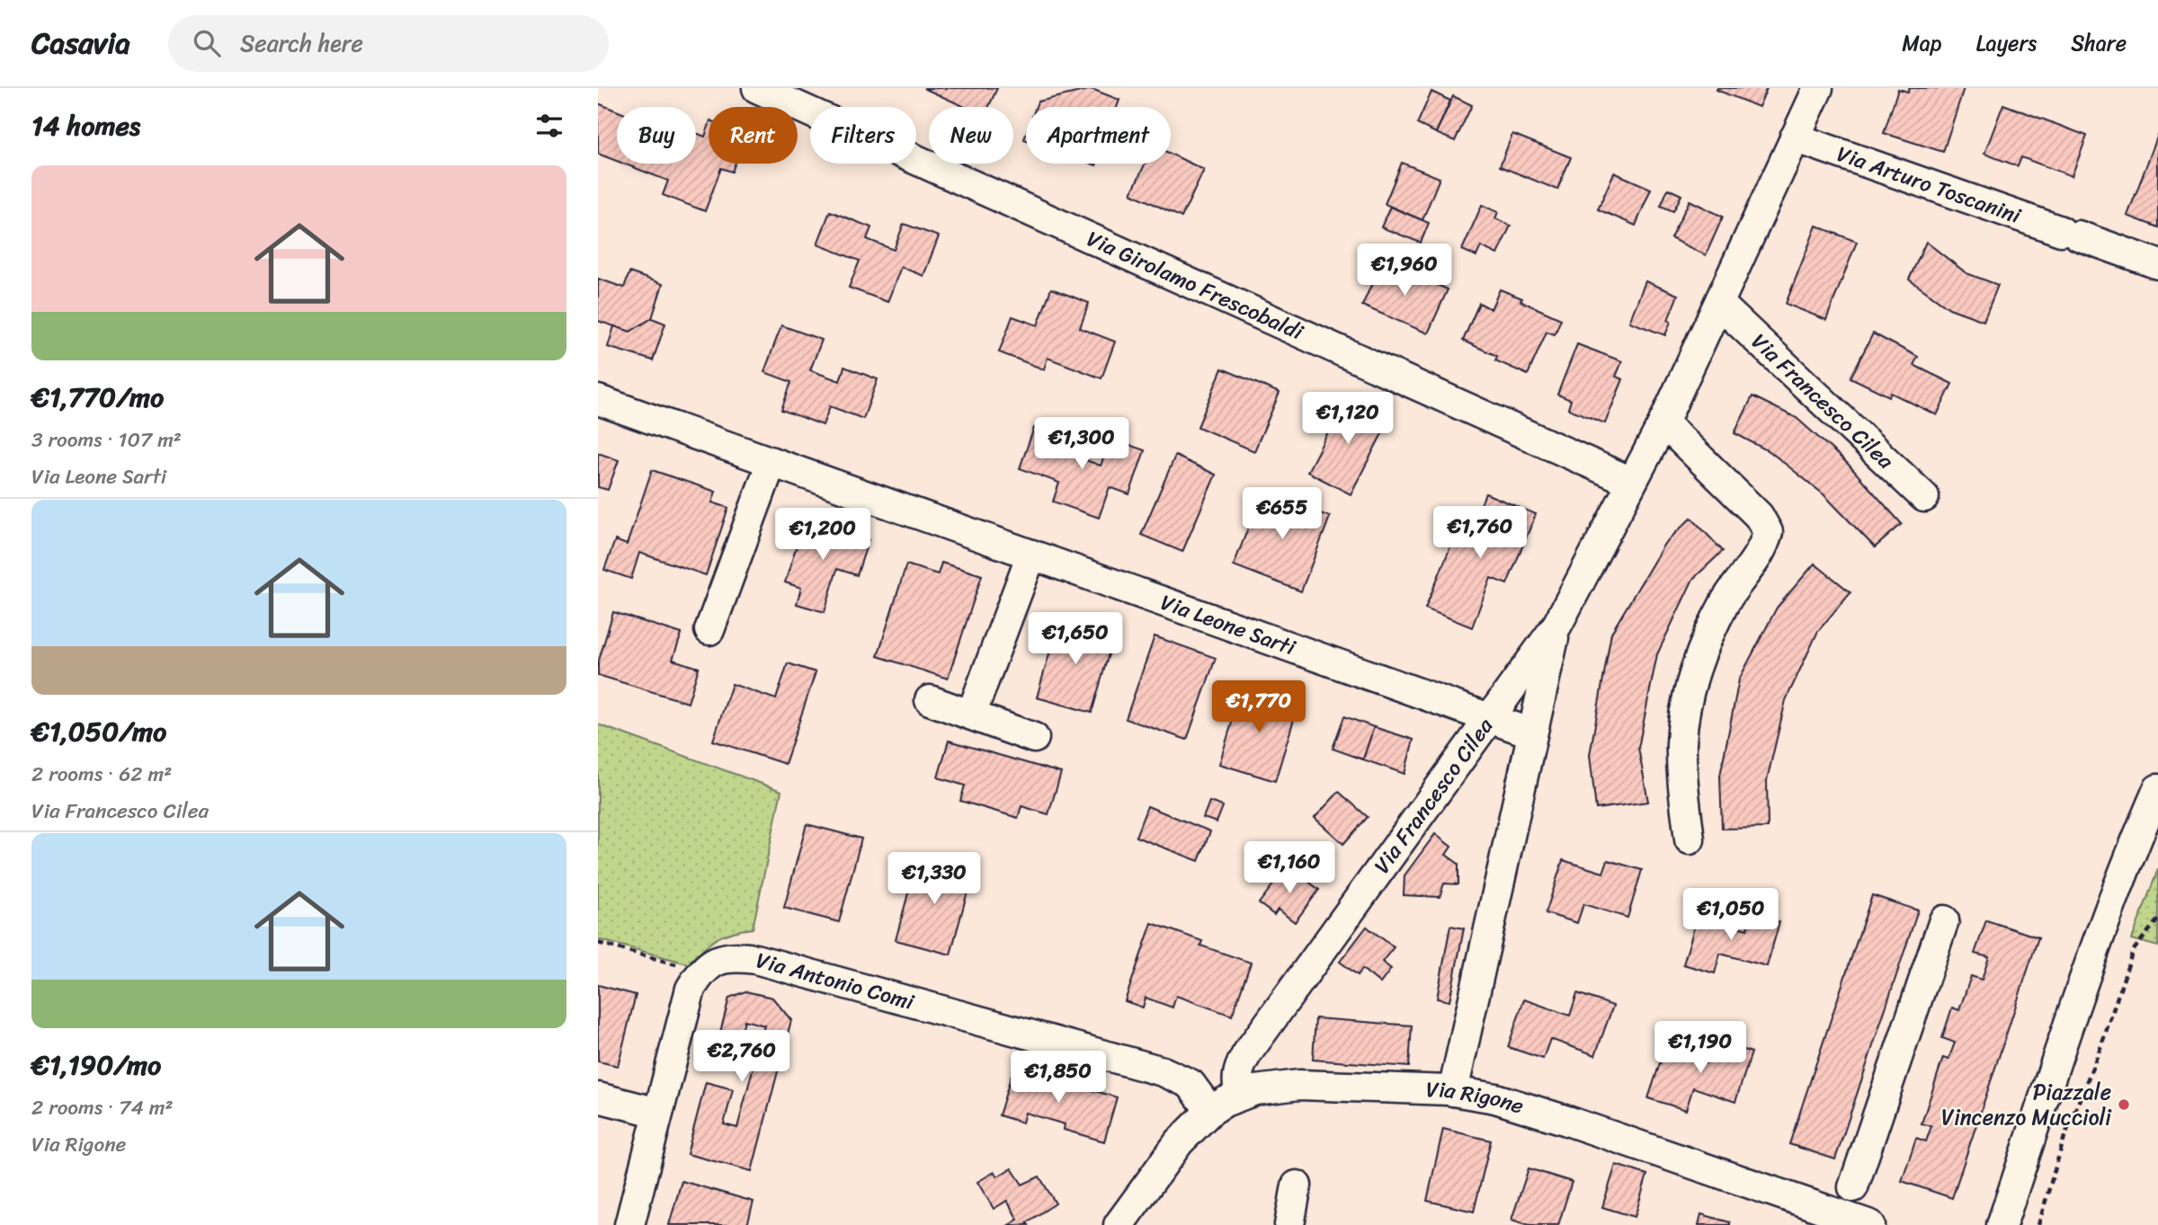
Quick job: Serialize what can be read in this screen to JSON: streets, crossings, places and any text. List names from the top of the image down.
{
  "streets": {
    "street": [
      "Via Arturo Toscanini",
      "Via Girolamo Frescobaldi",
      "Via Francesco Cilea",
      "Via Leone Sarti",
      "Via Antonio Comi",
      "Via Rigone"
    ]
  },
  "crossings": [
    ["Via Arturo Toscanini", "Via Francesco Cilea"],
    ["Via Girolamo Frescobaldi", "Via Francesco Cilea"],
    ["Via Francesco Cilea", "Via Leone Sarti"],
    ["Via Francesco Cilea", "Via Rigone"],
    ["Via Antonio Comi", "Via Rigone"]
  ],
  "places": ["Piazzale Vincenzo Muccioli"],
  "page": {
    "header": "Casavia",
    "search": "Search here",
    "nav": ["Map", "Layers", "Share"],
    "heading": "14 homes",
    "chip": [
      "Buy",
      "Rent",
      "Filters",
      "New",
      "Apartment"
    ],
    "list": [
      {
        "name": "€1,770/mo",
        "note": "3 rooms · 107 m² · Via Leone Sarti"
      },
      {
        "name": "€1,050/mo",
        "note": "2 rooms · 62 m² · Via Francesco Cilea"
      },
      {
        "name": "€1,190/mo",
        "note": "2 rooms · 74 m² · Via Rigone"
      }
    ],
    "price": [
      "€1,960",
      "€1,120",
      "€1,300",
      "€655",
      "€1,760",
      "€1,200",
      "€1,650",
      "€1,770",
      "€1,160",
      "€1,330",
      "€1,050",
      "€1,190",
      "€2,760",
      "€1,850"
    ]
  }
}
